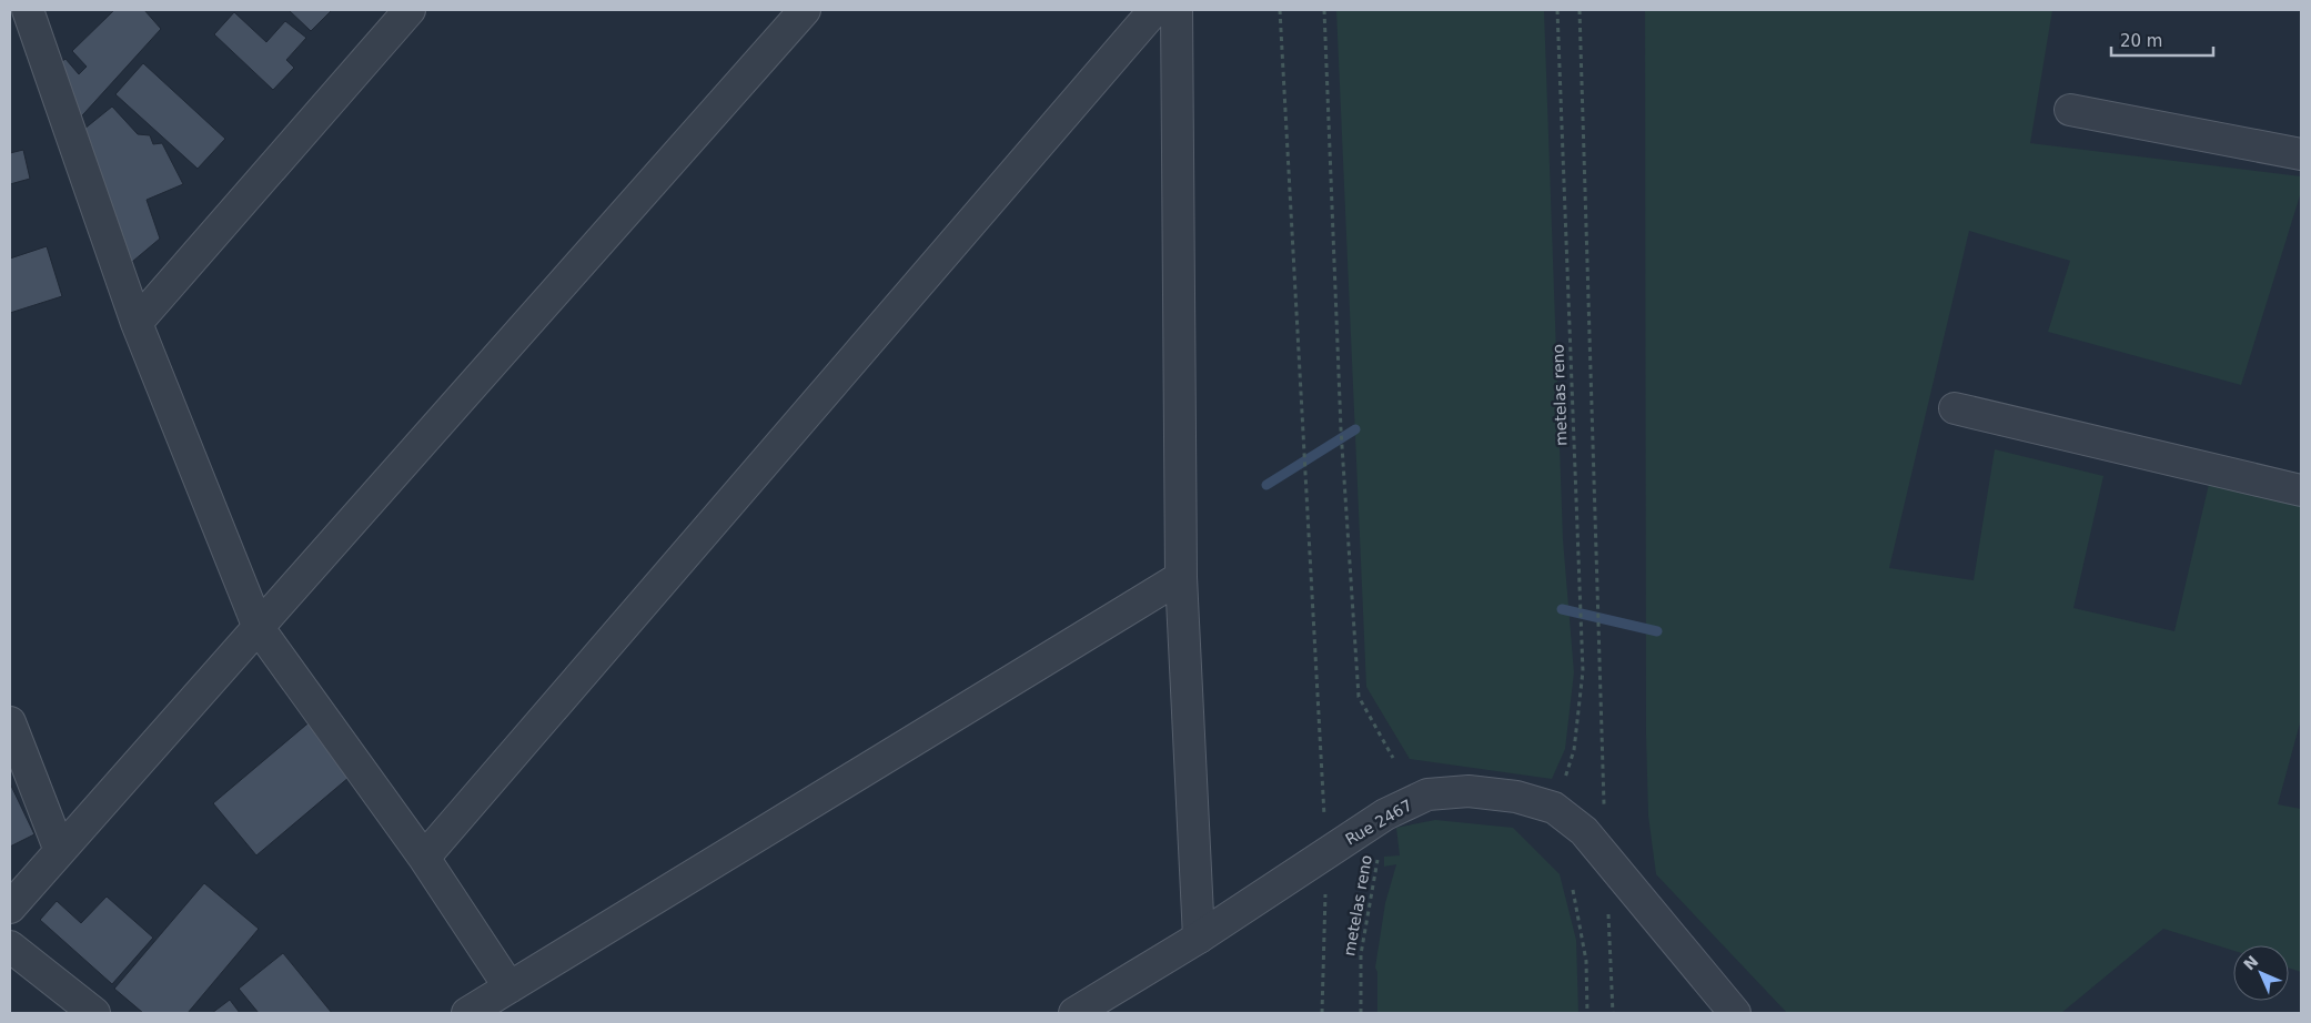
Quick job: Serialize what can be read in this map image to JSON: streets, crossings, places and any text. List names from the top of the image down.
{
  "streets": {
    "street": ["Rue 2467"],
    "path": ["metelas reno"]
  },
  "scale_bar": "20 m",
  "north": "top left"
}
